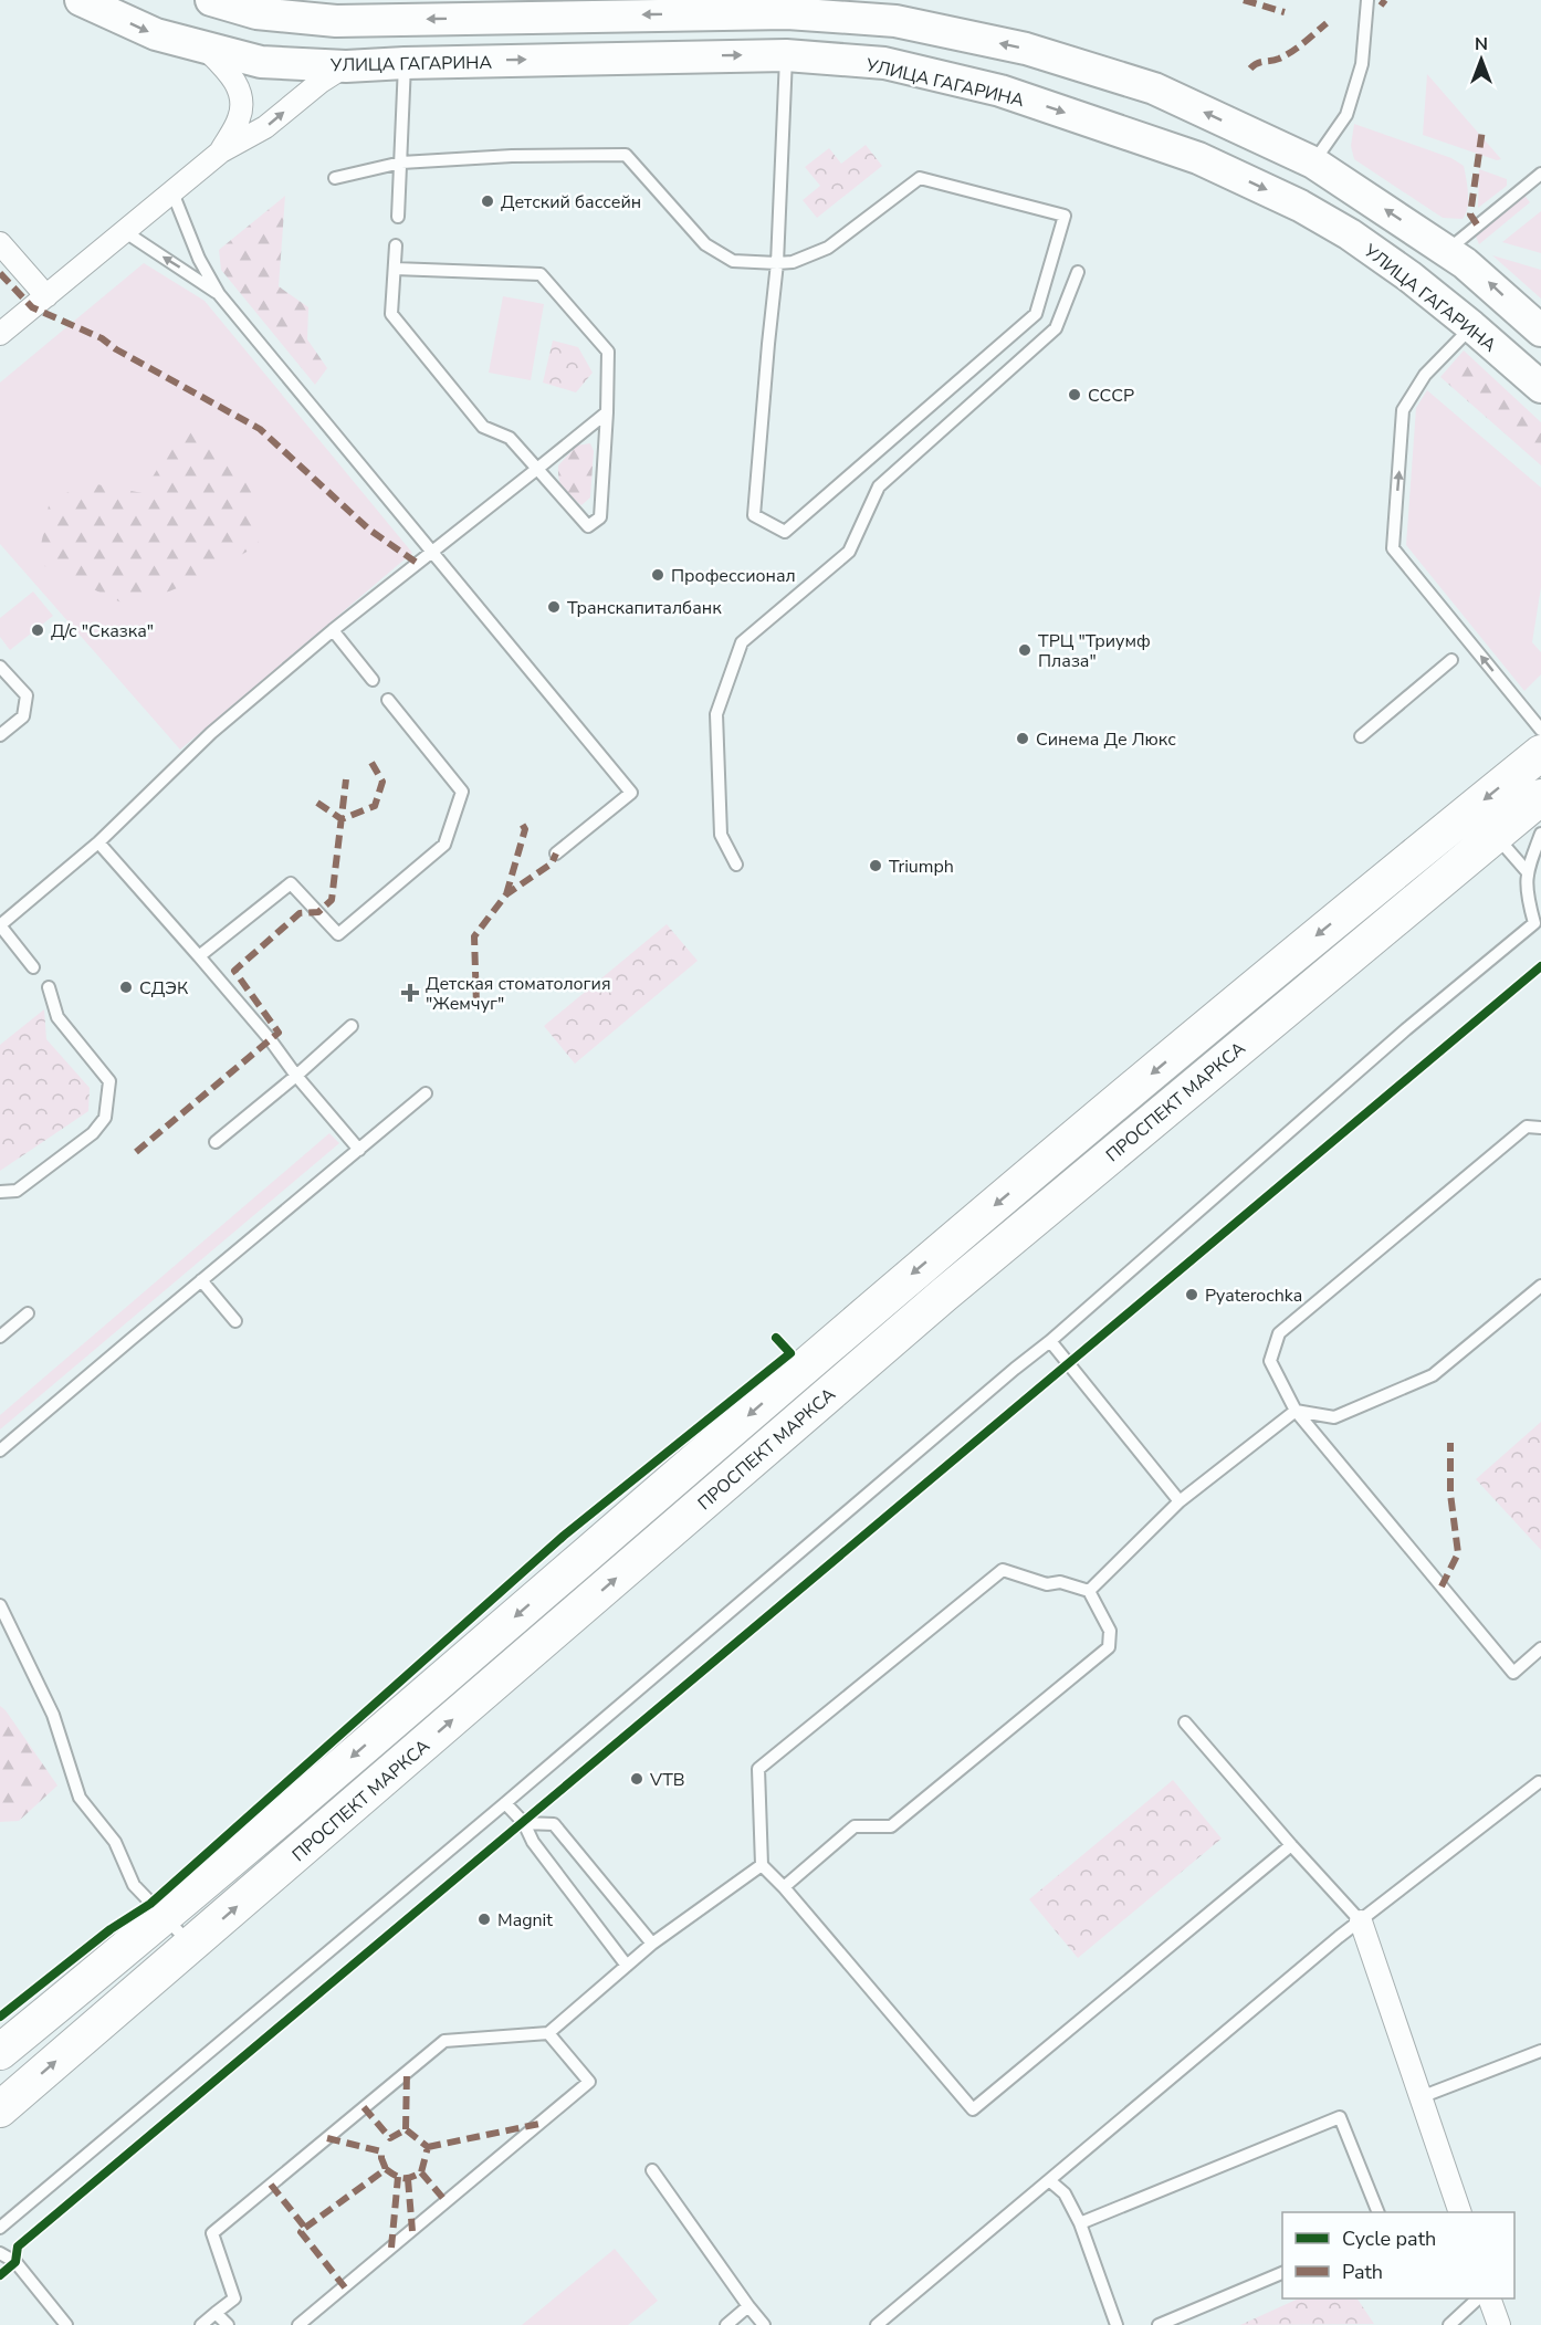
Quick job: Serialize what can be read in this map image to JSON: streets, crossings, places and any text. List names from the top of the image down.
{
  "streets": {
    "main road": ["УЛИЦА ГАГАРИНА", "ПРОСПЕКТ МАРКСА"]
  },
  "places": {
    "other": [
      "Детский бассейн",
      "СССР",
      "Профессионал",
      "Транскапиталбанк",
      "Д/с \"Сказка\"",
      "ТРЦ \"Триумф Плаза\"",
      "Синема Де Люкс",
      "Triumph",
      "СДЭК",
      "Pyaterochka",
      "VTB",
      "Magnit"
    ],
    "health": ["Детская стоматология \"Жемчуг\""]
  },
  "legend": ["Cycle path", "Path"],
  "north": "top"
}
